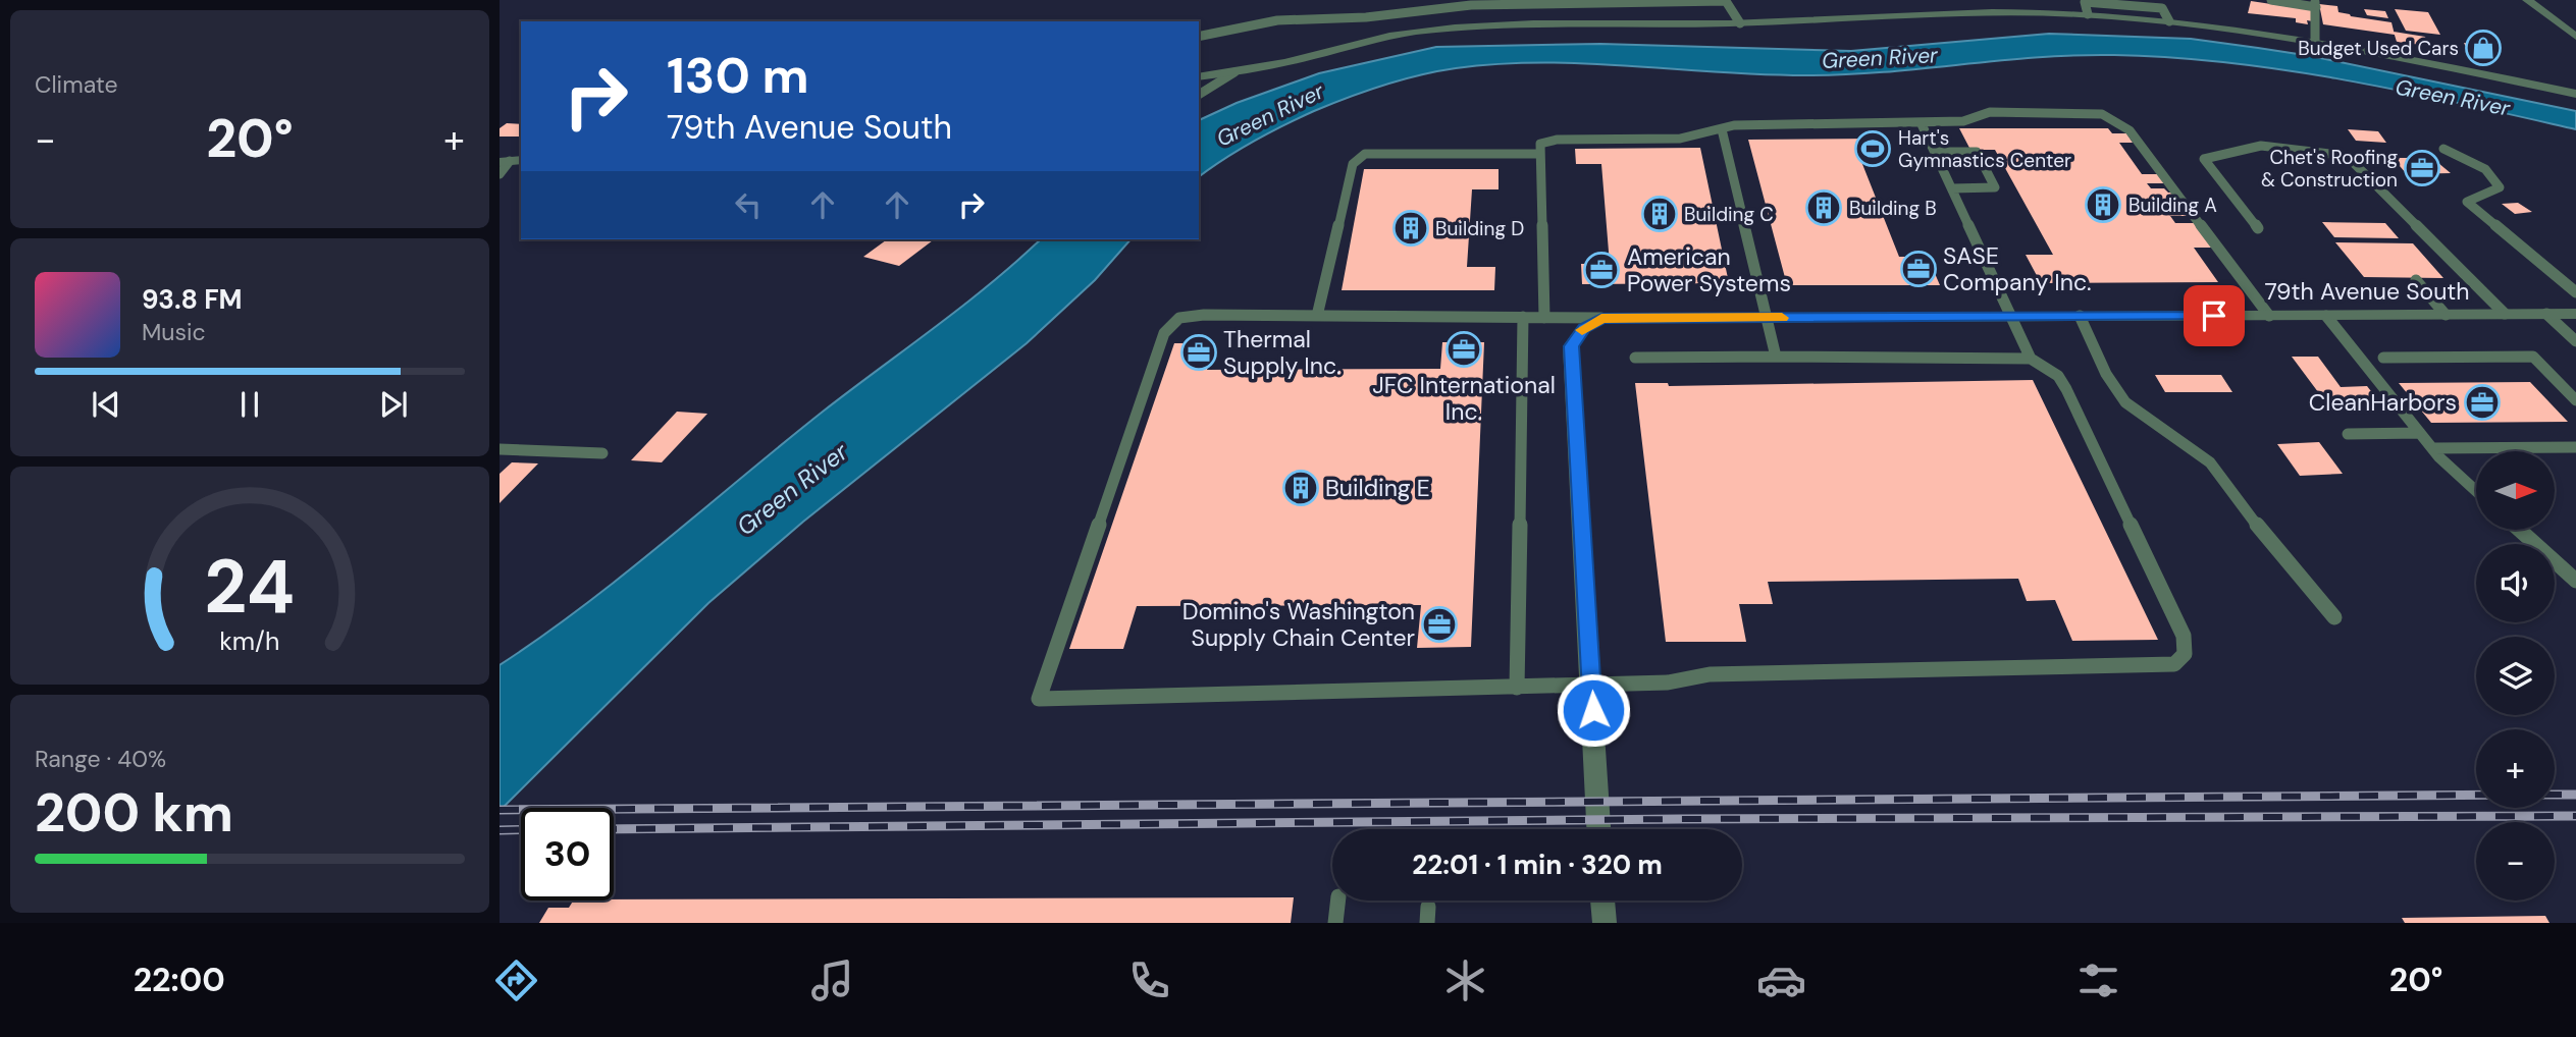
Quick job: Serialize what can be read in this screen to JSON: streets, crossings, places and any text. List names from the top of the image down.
{
  "streets": {
    "street": ["79th Avenue South"]
  },
  "water": ["Green River"],
  "places": {
    "shop": ["Budget Used Cars"],
    "sports": ["Hart's Gymnastics Center"],
    "office": [
      "Chet's Roofing & Construction",
      "SASE Company Inc.",
      "American Power Systems",
      "JFC International Inc.",
      "Thermal Supply Inc.",
      "CleanHarbors",
      "Domino's Washington Supply Chain Center"
    ],
    "building": [
      "Building A",
      "Building B",
      "Building C",
      "Building D",
      "Building E"
    ]
  },
  "north": "right",
  "page": {
    "tile": [
      "Climate",
      ["Range · 40%", "200 km"]
    ],
    "turn": ["130 m", "79th Avenue South"],
    "heat": ["−", "20°", "+"],
    "song": ["93.8 FM", "Music"],
    "map_buttons": ["+", "−"],
    "limit": "30",
    "trip": "22:01 · 1 min · 320 m",
    "tabs": ["22:00", "20°"],
    "gauge": ["24", "km/h"]
  }
}
